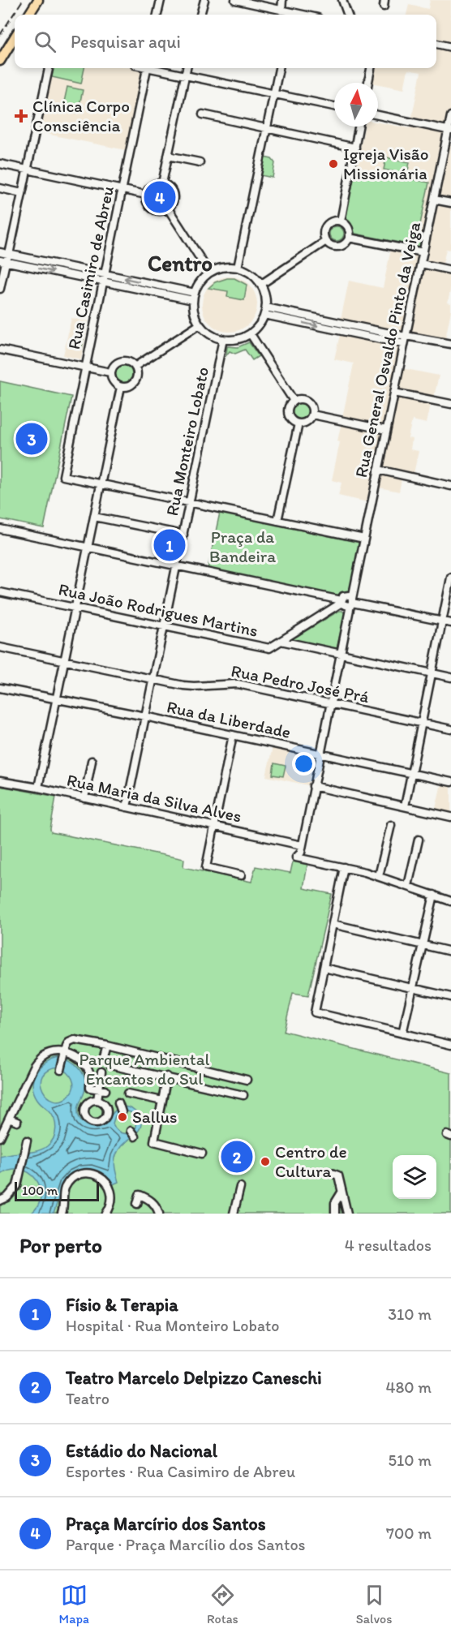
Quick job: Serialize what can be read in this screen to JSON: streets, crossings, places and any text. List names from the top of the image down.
{
  "streets": {
    "street": [
      "Rua Casimiro de Abreu",
      "Rua General Osvaldo Pinto da Veiga",
      "Rua Monteiro Lobato",
      "Rua João Rodrigues Martins",
      "Rua Pedro José Prá",
      "Rua da Liberdade",
      "Rua Maria da Silva Alves"
    ]
  },
  "crossings": [
    ["Rua General Osvaldo Pinto da Veiga", "Rua João Rodrigues Martins"],
    ["Rua General Osvaldo Pinto da Veiga", "Rua Pedro José Prá"],
    ["Rua General Osvaldo Pinto da Veiga", "Rua da Liberdade"],
    ["Rua General Osvaldo Pinto da Veiga", "Rua Maria da Silva Alves"],
    ["Rua Monteiro Lobato", "Rua João Rodrigues Martins"],
    ["Rua Monteiro Lobato", "Rua Pedro José Prá"],
    ["Rua Monteiro Lobato", "Rua da Liberdade"],
    ["Rua Monteiro Lobato", "Rua Maria da Silva Alves"]
  ],
  "districts": ["Centro"],
  "parks": ["Praça da Bandeira", "Parque Ambiental Encantos do Sul"],
  "places": {
    "health": ["Clínica Corpo Consciência"],
    "other": ["Igreja Visão Missionária", "Sallus", "Centro de Cultura"]
  },
  "scale_bar": "100 m",
  "north": "top",
  "page": {
    "search": "Pesquisar aqui",
    "pins": [
      "4",
      "3",
      "1",
      "2"
    ],
    "scale": "100 m",
    "heading": ["Por perto", "4 resultados"],
    "list": [
      {
        "mark": "1",
        "name": "Físio & Terapia",
        "note": "Hospital · Rua Monteiro Lobato",
        "value": "310 m"
      },
      {
        "mark": "2",
        "name": "Teatro Marcelo Delpizzo Caneschi",
        "note": "Teatro",
        "value": "480 m"
      },
      {
        "mark": "3",
        "name": "Estádio do Nacional",
        "note": "Esportes · Rua Casimiro de Abreu",
        "value": "510 m"
      },
      {
        "mark": "4",
        "name": "Praça Marcírio dos Santos",
        "note": "Parque · Praça Marcílio dos Santos",
        "value": "700 m"
      }
    ],
    "nav": ["Mapa", "Rotas", "Salvos"]
  }
}
